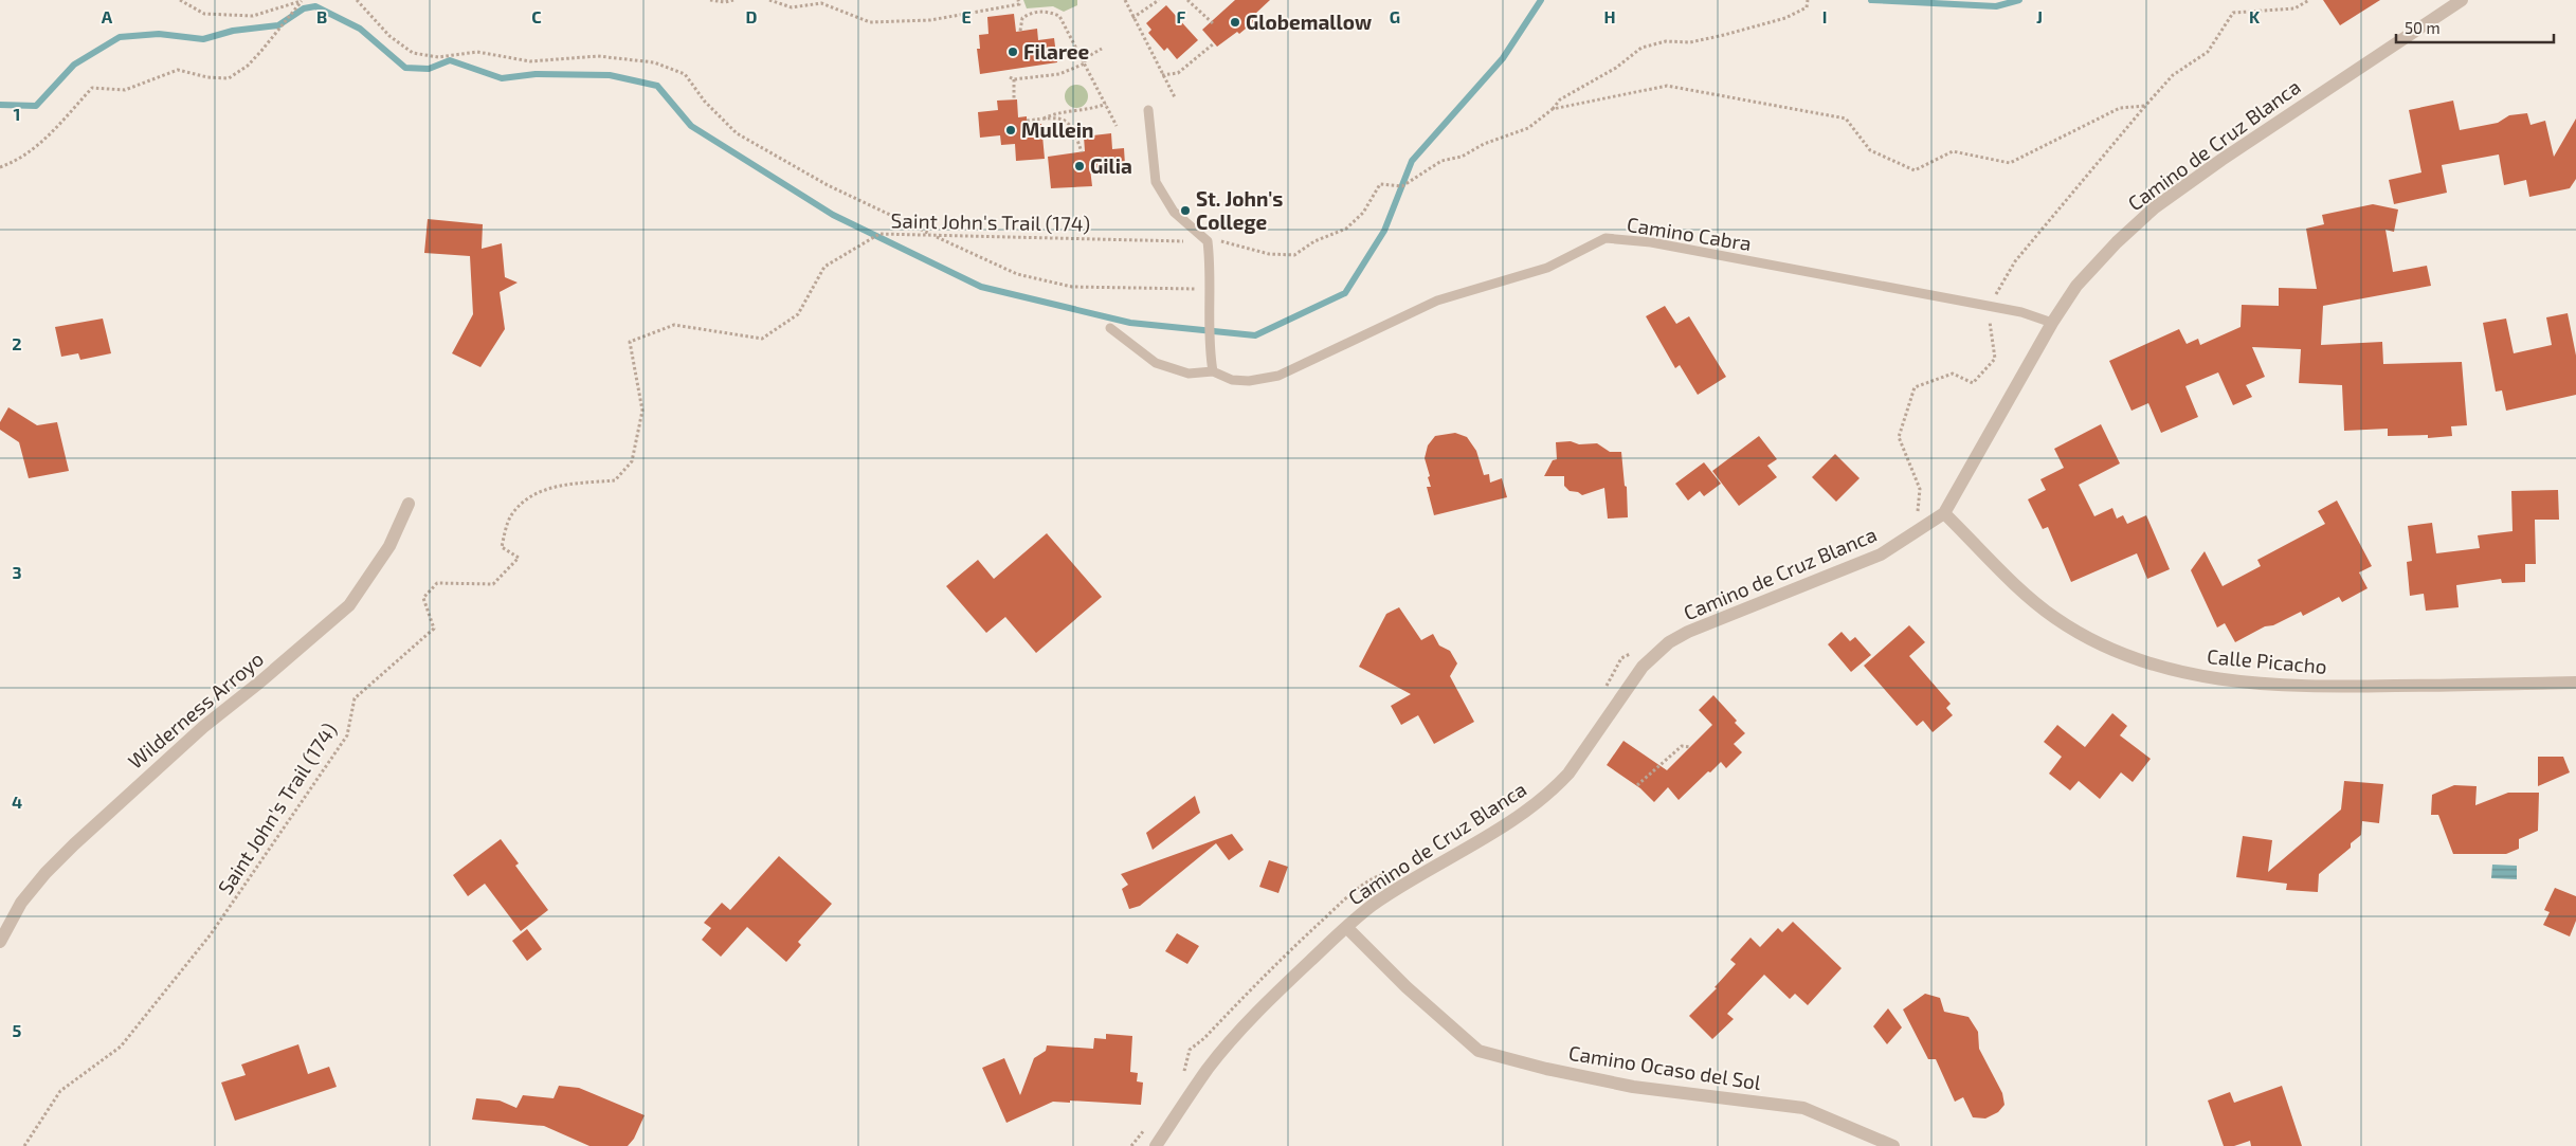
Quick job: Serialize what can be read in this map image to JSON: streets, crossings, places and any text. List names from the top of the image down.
{
  "streets": {
    "street": [
      "Camino de Cruz Blanca",
      "Calle Picacho",
      "Wilderness Arroyo",
      "Camino Ocaso del Sol"
    ],
    "lane": ["Camino Cabra"],
    "path": ["Saint John's Trail (174)"]
  },
  "crossings": [
    ["Camino de Cruz Blanca", "Camino Cabra"],
    ["Camino de Cruz Blanca", "Calle Picacho"],
    ["Camino de Cruz Blanca", "Camino Ocaso del Sol"]
  ],
  "places": [
    "Globemallow",
    "Filaree",
    "Mullein",
    "Gilia",
    "St. John's College"
  ],
  "scale_bar": "50 m",
  "grid": {
    "columns": [
      "A",
      "B",
      "C",
      "D",
      "E",
      "F",
      "G",
      "H",
      "I",
      "J",
      "K"
    ],
    "rows": [
      "1",
      "2",
      "3",
      "4",
      "5"
    ]
  }
}
